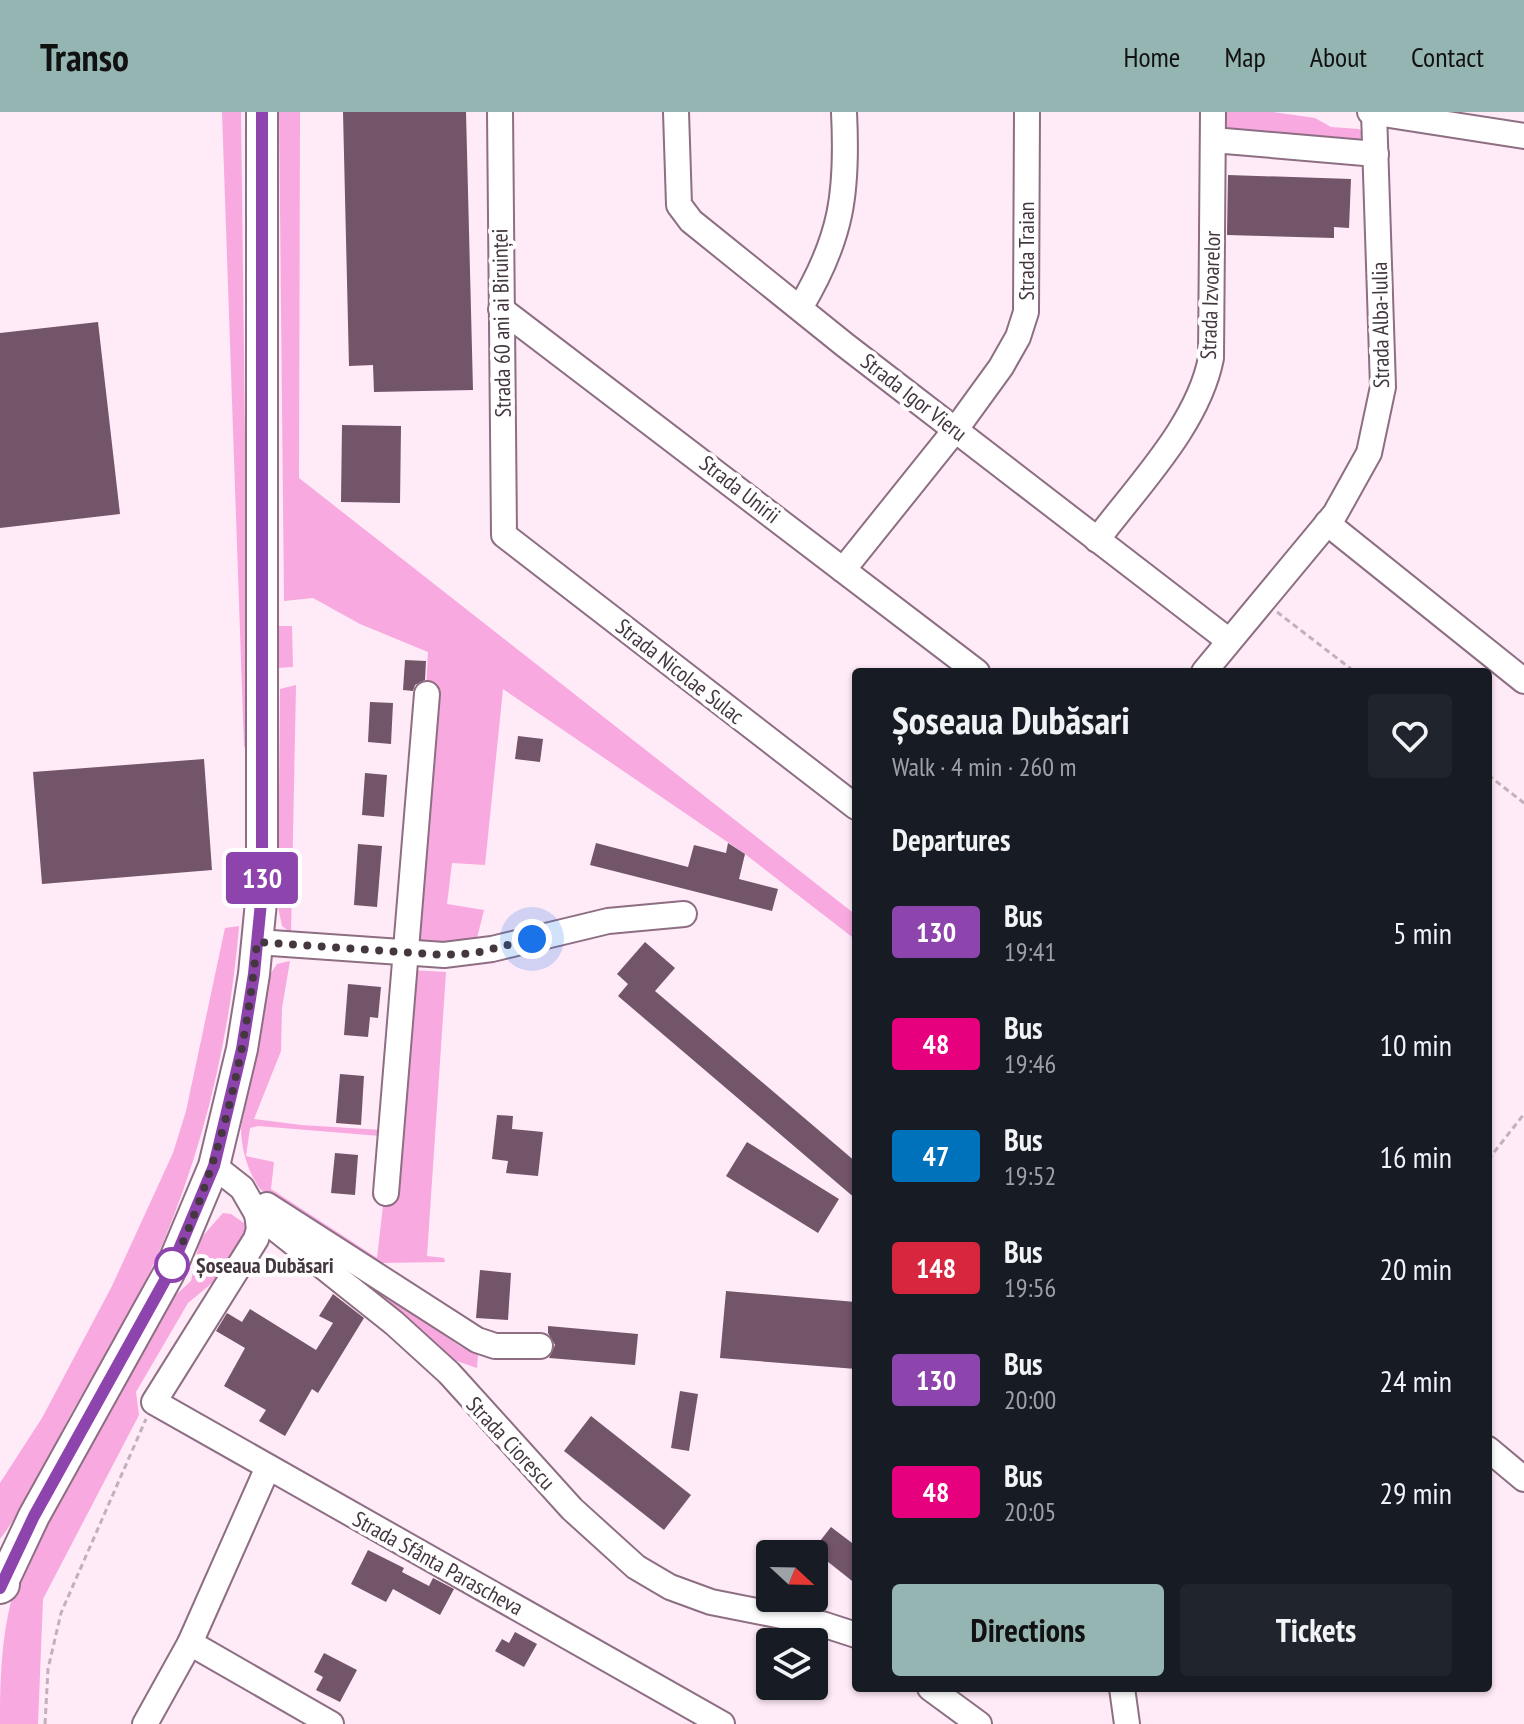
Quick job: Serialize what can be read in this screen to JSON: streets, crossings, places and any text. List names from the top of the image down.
{
  "streets": {
    "street": [
      "Strada Traian",
      "Strada Izvoarelor",
      "Strada 60 ani ai Biruinței",
      "Strada Alba-Iulia",
      "Strada Igor Vieru",
      "Strada Unirii",
      "Strada Nicolae Sulac",
      "Strada Ciorescu",
      "Strada Sfânta Parascheva"
    ]
  },
  "crossings": [
    ["Strada Traian", "Strada Igor Vieru"],
    ["Strada Traian", "Strada Unirii"],
    ["Strada Izvoarelor", "Strada Igor Vieru"],
    ["Strada 60 ani ai Biruinței", "Strada Unirii"],
    ["Strada 60 ani ai Biruinței", "Strada Nicolae Sulac"],
    ["Strada Alba-Iulia", "Strada Igor Vieru"]
  ],
  "places": ["Șoseaua Dubăsari"],
  "lines": ["bus line 130"],
  "north": "right",
  "page": {
    "header": "Transo",
    "nav": [
      "Home",
      "Map",
      "About",
      "Contact"
    ],
    "on_map": "130",
    "heading": [
      ["Șoseaua Dubăsari", "Walk · 4 min · 260 m"],
      "Departures"
    ],
    "list": [
      {
        "mark": "130",
        "name": "Bus",
        "note": "19:41",
        "value": "5 min"
      },
      {
        "mark": "48",
        "name": "Bus",
        "note": "19:46",
        "value": "10 min"
      },
      {
        "mark": "47",
        "name": "Bus",
        "note": "19:52",
        "value": "16 min"
      },
      {
        "mark": "148",
        "name": "Bus",
        "note": "19:56",
        "value": "20 min"
      },
      {
        "mark": "130",
        "name": "Bus",
        "note": "20:00",
        "value": "24 min"
      },
      {
        "mark": "48",
        "name": "Bus",
        "note": "20:05",
        "value": "29 min"
      }
    ],
    "buttons": ["Directions", "Tickets"]
  }
}
